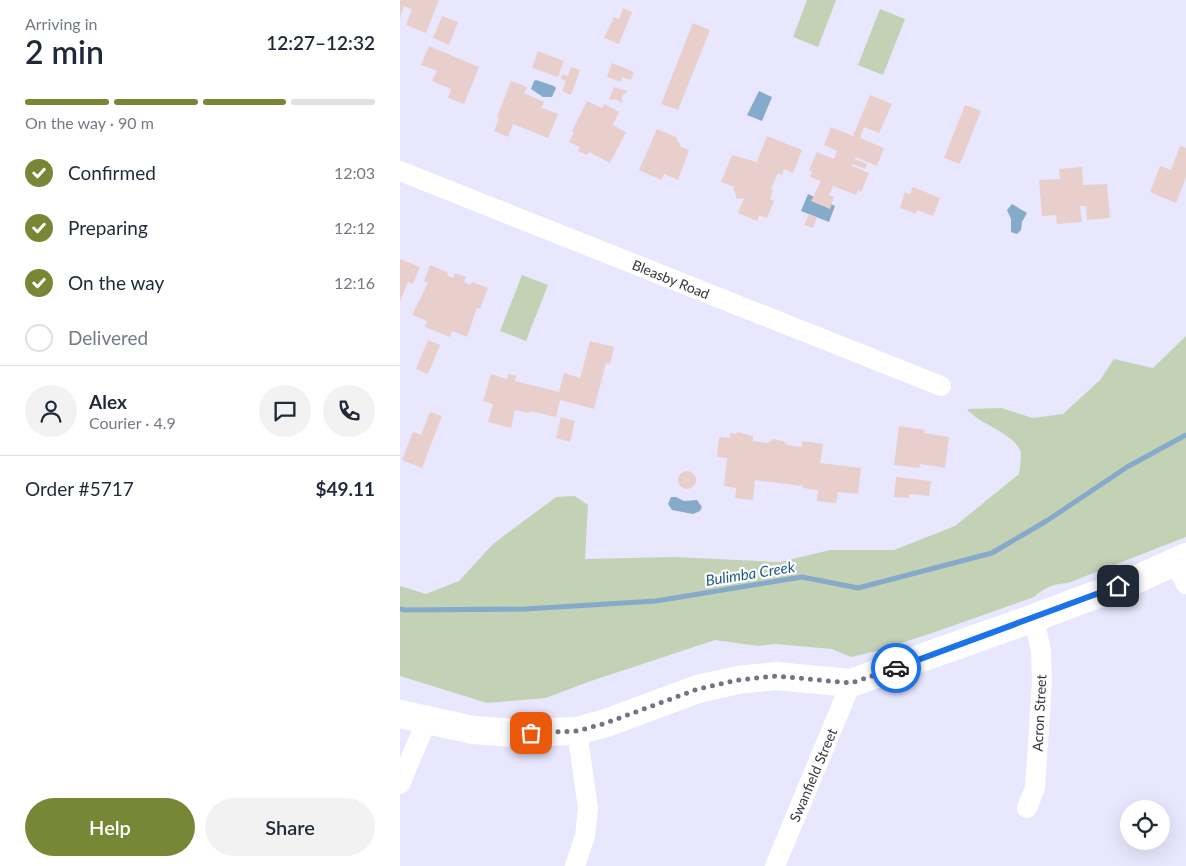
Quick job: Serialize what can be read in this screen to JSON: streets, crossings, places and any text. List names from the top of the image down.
{
  "streets": {
    "street": ["Bleasby Road", "Acron Street", "Swanfield Street"]
  },
  "water": ["Bulimba Creek"],
  "page": {
    "heading": ["2 min", "Arriving in", "12:27–12:32"],
    "panel": [
      "Alex",
      "Courier · 4.9",
      "Order #5717",
      "$49.11"
    ],
    "bar": "On the way · 90 m",
    "list": [
      ["Confirmed", "12:03"],
      ["Preparing", "12:12"],
      ["On the way", "12:16"],
      "Delivered"
    ],
    "buttons": ["Help", "Share"]
  }
}
